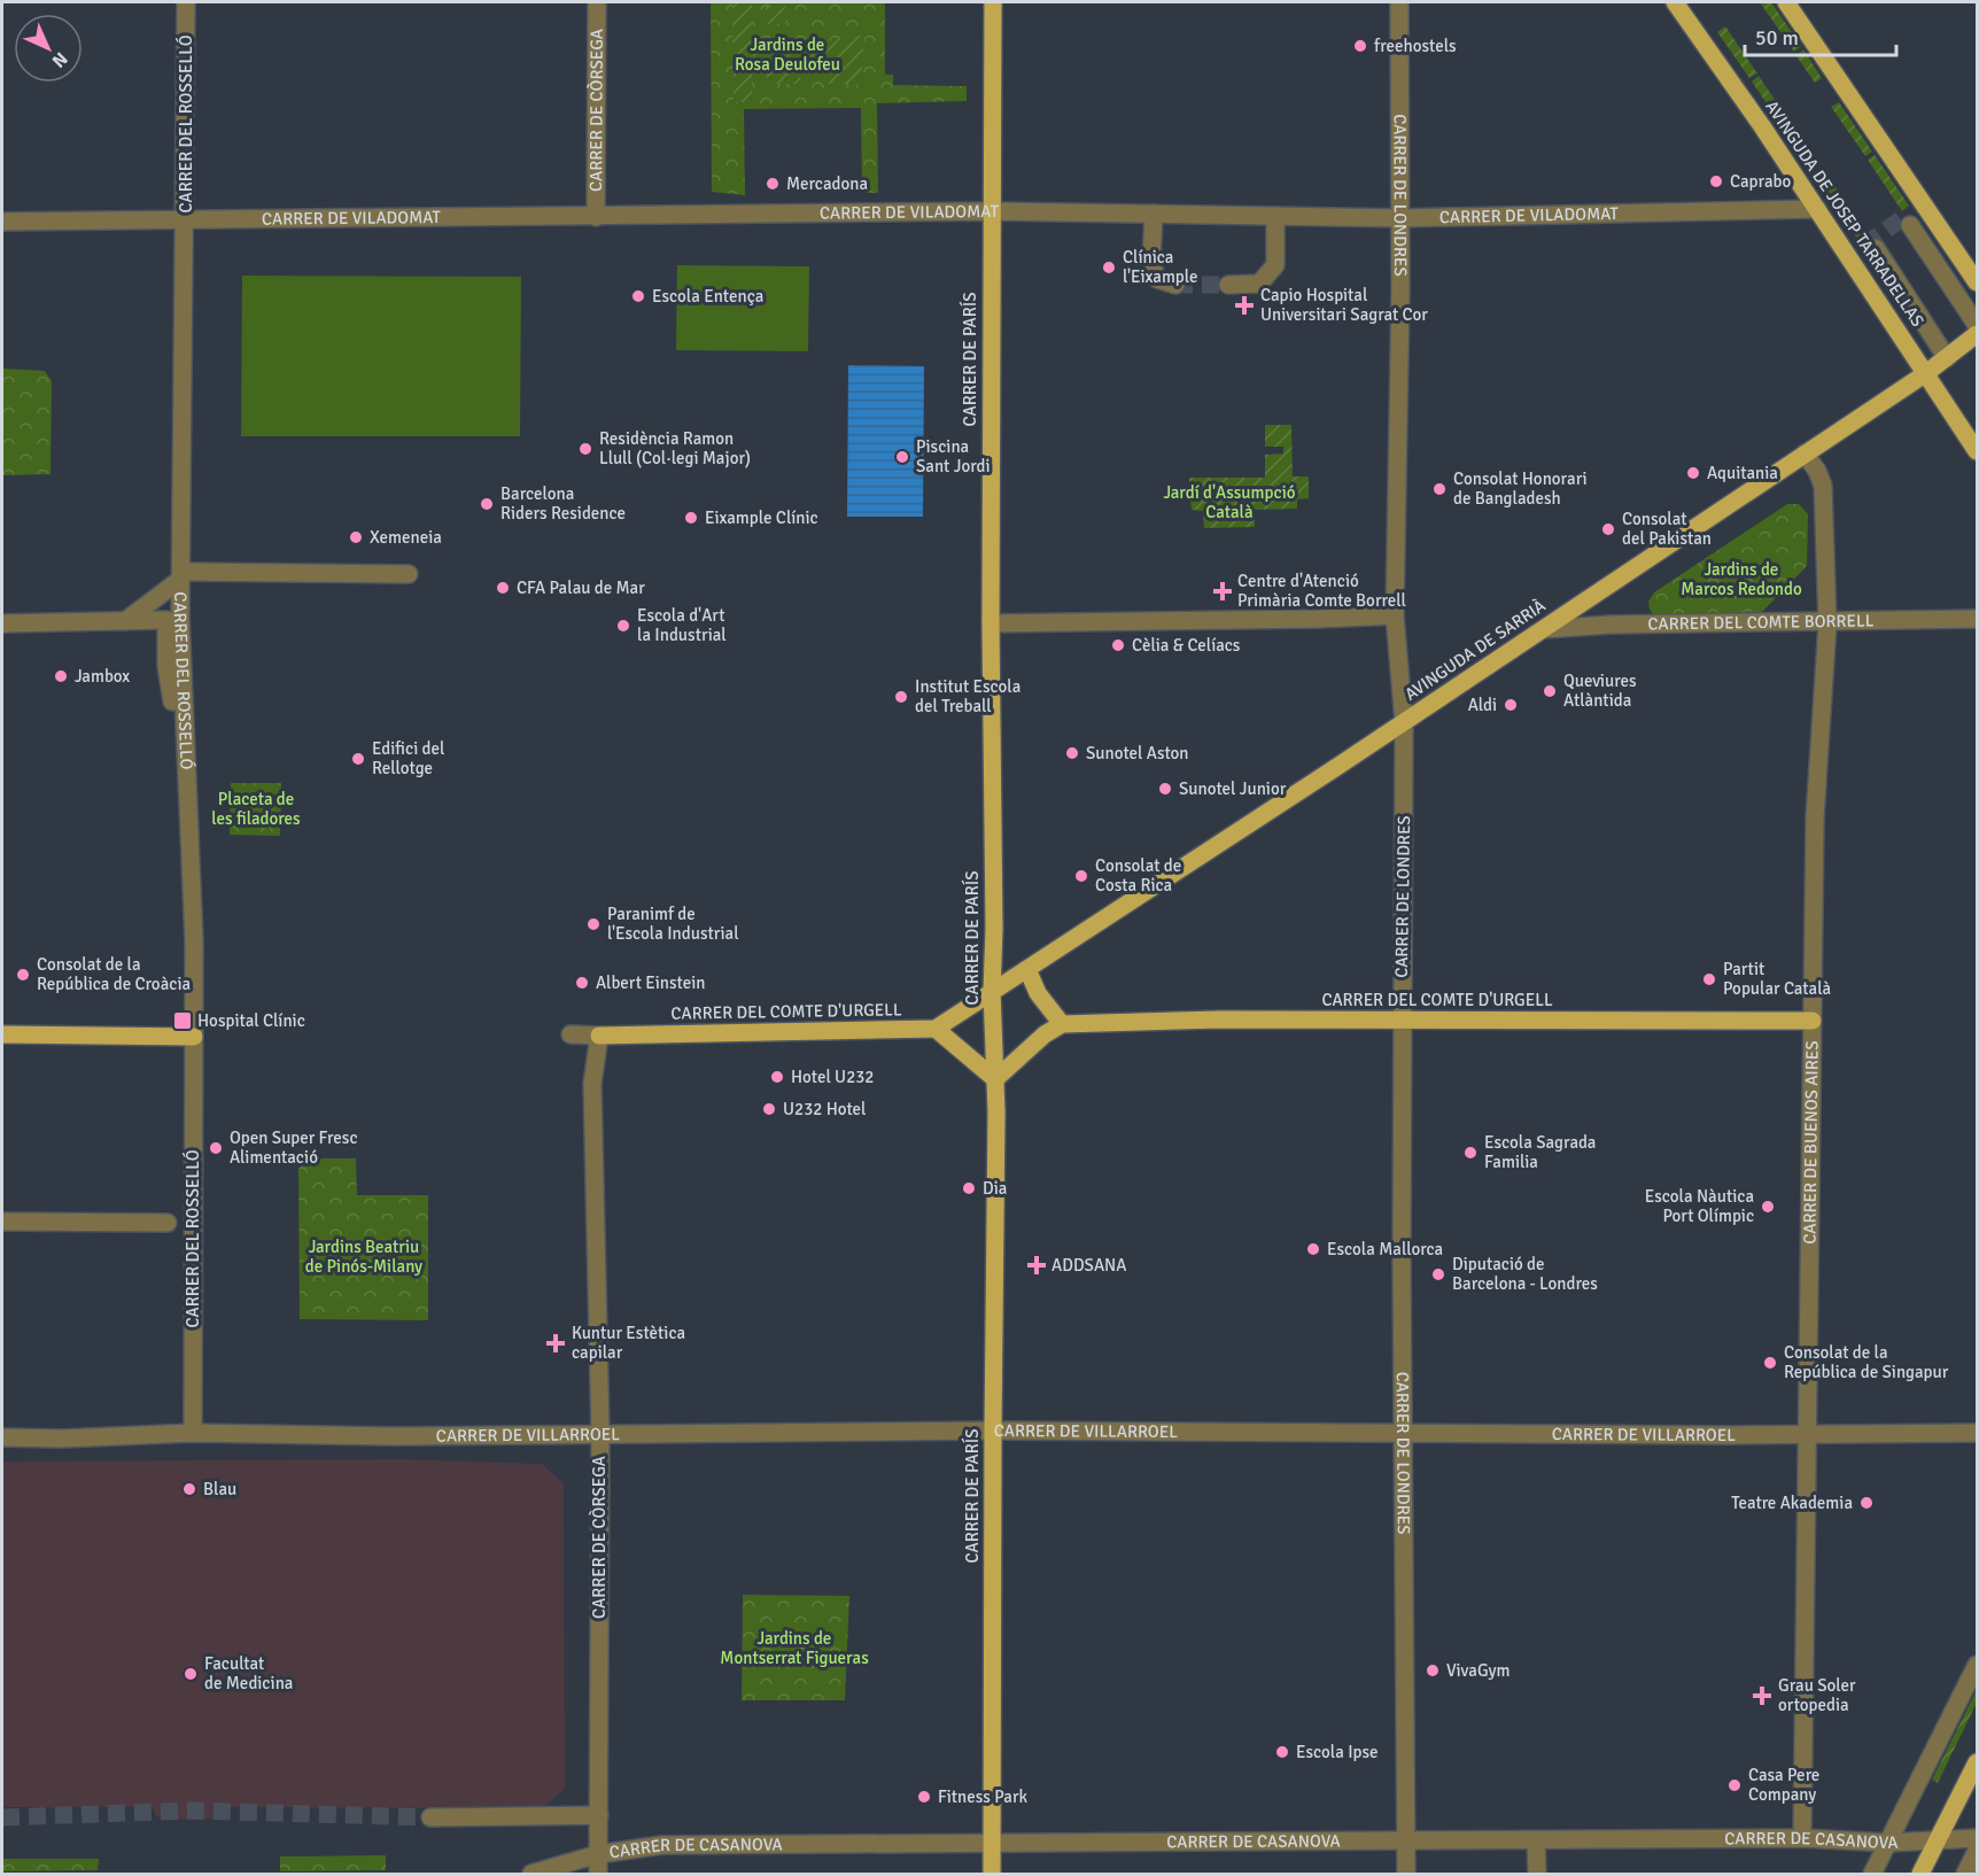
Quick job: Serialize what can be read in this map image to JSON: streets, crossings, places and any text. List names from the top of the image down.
{
  "streets": {
    "main road": [
      "AVINGUDA DE JOSEP TARRADELLAS",
      "CARRER DE PARÍS",
      "AVINGUDA DE SARRIÀ",
      "CARRER DEL COMTE D'URGELL"
    ],
    "street": [
      "CARRER DE CÒRSEGA",
      "CARRER DEL ROSSELLÓ",
      "CARRER DE LONDRES",
      "CARRER DE VILADOMAT",
      "CARRER DEL COMTE BORRELL",
      "CARRER DE BUENOS AIRES",
      "CARRER DE VILLARROEL",
      "CARRER DE CASANOVA"
    ]
  },
  "crossings": [
    ["CARRER DE CÒRSEGA", "CARRER DE VILADOMAT"],
    ["CARRER DE CÒRSEGA", "CARRER DEL COMTE D'URGELL"],
    ["CARRER DE CÒRSEGA", "CARRER DE VILLARROEL"],
    ["CARRER DE CÒRSEGA", "CARRER DE CASANOVA"],
    ["CARRER DEL ROSSELLÓ", "CARRER DE VILADOMAT"],
    ["CARRER DEL ROSSELLÓ", "CARRER DE VILLARROEL"],
    ["CARRER DE LONDRES", "CARRER DE VILADOMAT"],
    ["CARRER DE LONDRES", "AVINGUDA DE SARRIÀ"],
    ["CARRER DE LONDRES", "CARRER DEL COMTE D'URGELL"],
    ["CARRER DE LONDRES", "CARRER DE VILLARROEL"],
    ["CARRER DE LONDRES", "CARRER DE CASANOVA"],
    ["CARRER DE VILADOMAT", "AVINGUDA DE JOSEP TARRADELLAS"],
    ["CARRER DE VILADOMAT", "CARRER DE PARÍS"],
    ["AVINGUDA DE JOSEP TARRADELLAS", "AVINGUDA DE SARRIÀ"],
    ["CARRER DE PARÍS", "AVINGUDA DE SARRIÀ"],
    ["CARRER DE PARÍS", "CARRER DE VILLARROEL"],
    ["CARRER DE PARÍS", "CARRER DE CASANOVA"],
    ["CARRER DEL COMTE BORRELL", "AVINGUDA DE SARRIÀ"],
    ["CARRER DEL COMTE BORRELL", "CARRER DE BUENOS AIRES"],
    ["AVINGUDA DE SARRIÀ", "CARRER DE BUENOS AIRES"],
    ["CARRER DEL COMTE D'URGELL", "CARRER DE BUENOS AIRES"],
    ["CARRER DE BUENOS AIRES", "CARRER DE VILLARROEL"],
    ["CARRER DE BUENOS AIRES", "CARRER DE CASANOVA"]
  ],
  "parks": [
    "Jardins de Rosa Deulofeu",
    "Jardí d'Assumpció Català",
    "Jardins de Marcos Redondo",
    "Placeta de les filadores",
    "Jardins Beatriu de Pinós-Milany",
    "Jardins de Montserrat Figueras"
  ],
  "places": {
    "other": [
      "freehostels",
      "Caprabo",
      "Mercadona",
      "Clínica l'Eixample",
      "Escola Entença",
      "Residència Ramon Llull (Col·legi Major)",
      "Piscina Sant Jordi",
      "Aquitania",
      "Consolat Honorari de Bangladesh",
      "Barcelona Riders Residence",
      "Eixample Clínic",
      "Consolat del Pakistan",
      "Xemeneia",
      "CFA Palau de Mar",
      "Escola d'Art la Industrial",
      "Cèlia & Celíacs",
      "Jambox",
      "Queviures Atlàntida",
      "Institut Escola del Treball",
      "Aldi",
      "Sunotel Aston",
      "Edifici del Rellotge",
      "Sunotel Junior",
      "Consolat de Costa Rica",
      "Paranimf de l'Escola Industrial",
      "Consolat de la República de Croàcia",
      "Partit Popular Català",
      "Albert Einstein",
      "Hotel U232",
      "U232 Hotel",
      "Open Super Fresc Alimentació",
      "Escola Sagrada Familia",
      "Dia",
      "Escola Nàutica Port Olímpic",
      "Escola Mallorca",
      "Diputació de Barcelona - Londres",
      "Consolat de la República de Singapur",
      "Blau",
      "Teatre Akademia",
      "VivaGym",
      "Facultat de Medicina",
      "Escola Ipse",
      "Casa Pere Company",
      "Fitness Park"
    ],
    "health": [
      "Capio Hospital Universitari Sagrat Cor",
      "Centre d'Atenció Primària Comte Borrell",
      "ADDSANA",
      "Kuntur Estètica capilar",
      "Grau Soler ortopedia"
    ],
    "transit": ["Hospital Clínic"]
  },
  "scale_bar": "50 m",
  "north": "bottom right"
}
